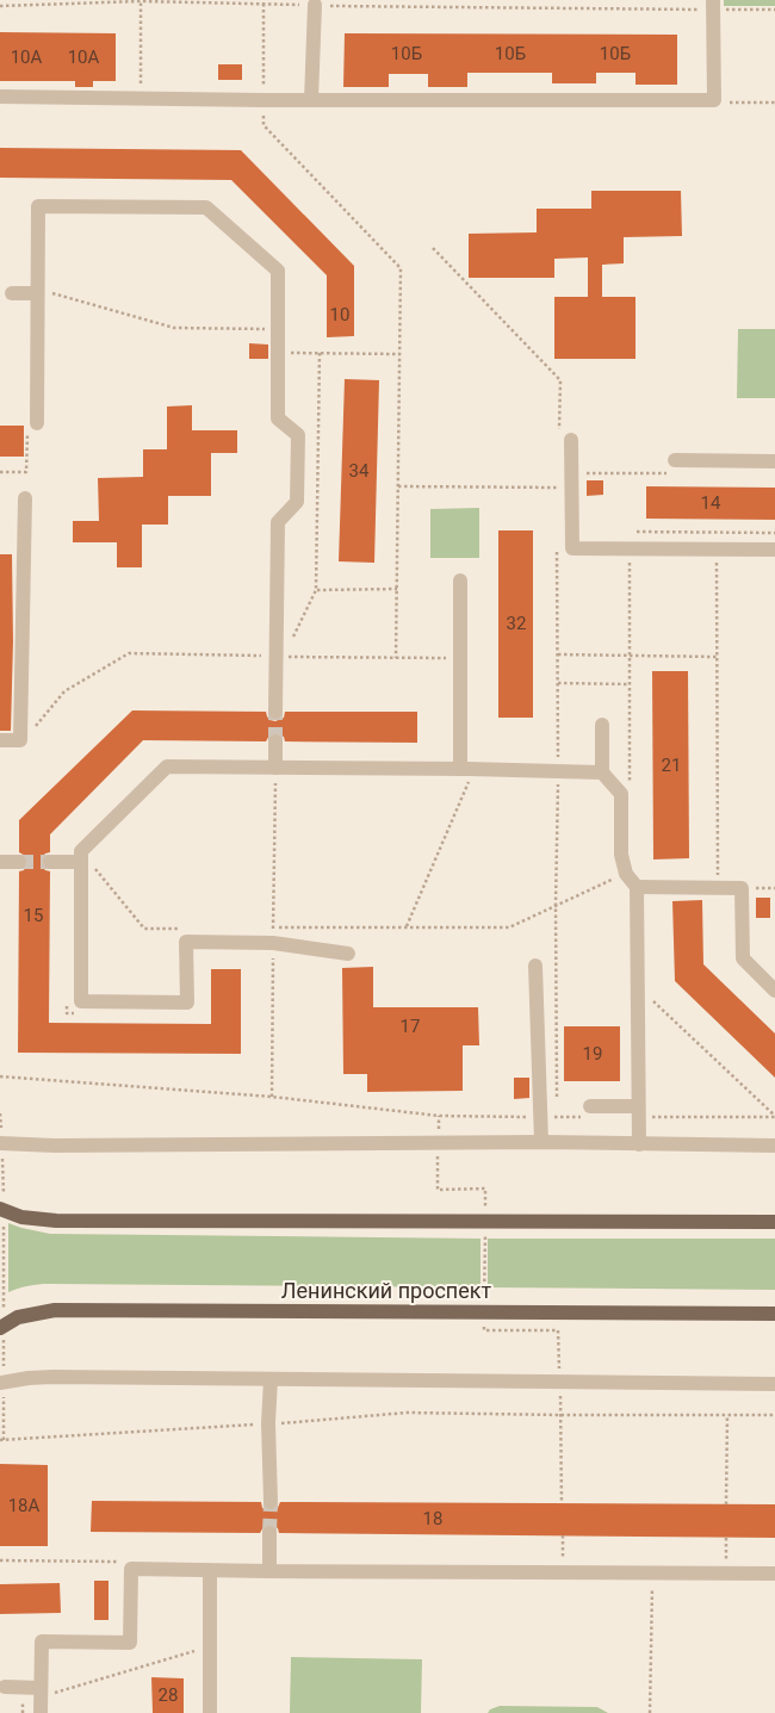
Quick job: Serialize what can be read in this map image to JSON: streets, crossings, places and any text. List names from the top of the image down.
{
  "streets": {
    "main road": ["Ленинский проспект"]
  },
  "house_numbers": [
    "10Б",
    "10Б",
    "10Б",
    "10А",
    "10А",
    "10",
    "34",
    "14",
    "32",
    "21",
    "15",
    "17",
    "19",
    "18А",
    "18",
    "28"
  ]
}
